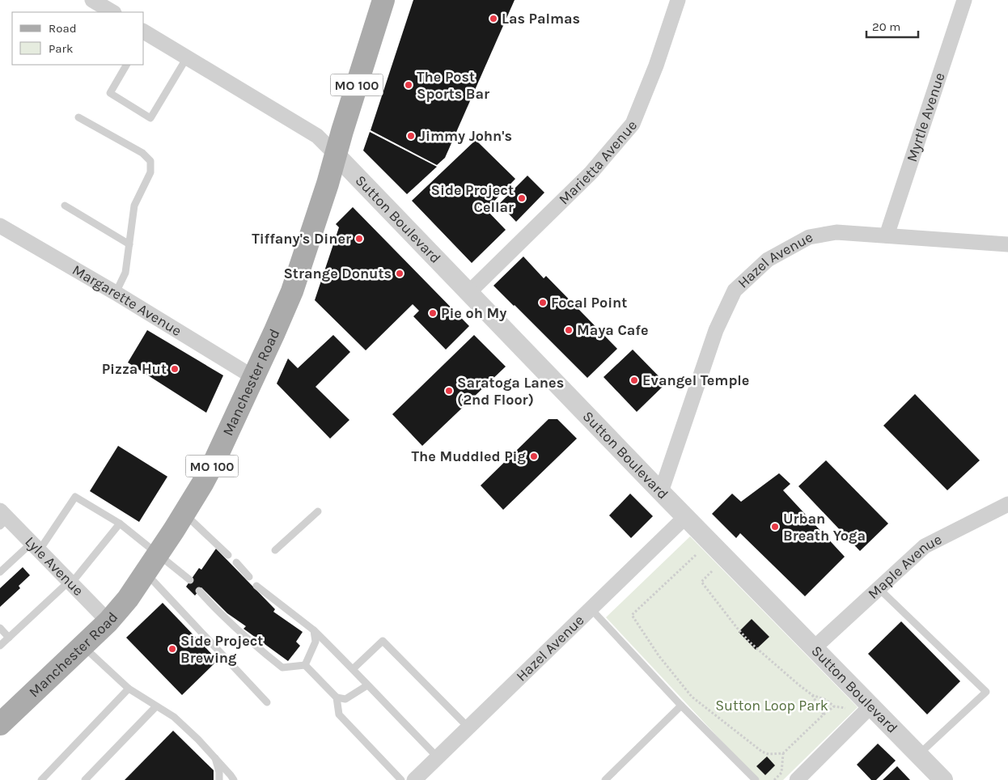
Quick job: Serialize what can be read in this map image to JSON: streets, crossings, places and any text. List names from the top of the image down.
{
  "streets": {
    "main road": ["MO 100", "Manchester Road"],
    "street": [
      "Myrtle Avenue",
      "Marietta Avenue",
      "Sutton Boulevard",
      "Hazel Avenue",
      "Margarette Avenue",
      "Lyle Avenue",
      "Maple Avenue"
    ]
  },
  "crossings": [
    ["Myrtle Avenue", "Hazel Avenue"],
    ["Marietta Avenue", "Sutton Boulevard"],
    ["Sutton Boulevard", "Hazel Avenue"],
    ["Sutton Boulevard", "Manchester Road"],
    ["Sutton Boulevard", "Maple Avenue"],
    ["Margarette Avenue", "Manchester Road"],
    ["Manchester Road", "Lyle Avenue"]
  ],
  "parks": ["Sutton Loop Park"],
  "places": [
    "Las Palmas",
    "The Post Sports Bar",
    "Jimmy John's",
    "Side Project Cellar",
    "Tiffany's Diner",
    "Strange Donuts",
    "Focal Point",
    "Pie oh My",
    "Maya Cafe",
    "Pizza Hut",
    "Evangel Temple",
    "Saratoga Lanes (2nd Floor)",
    "The Muddled Pig",
    "Urban Breath Yoga",
    "Side Project Brewing"
  ],
  "legend": ["Road", "Park"],
  "scale_bar": "20 m"
}
